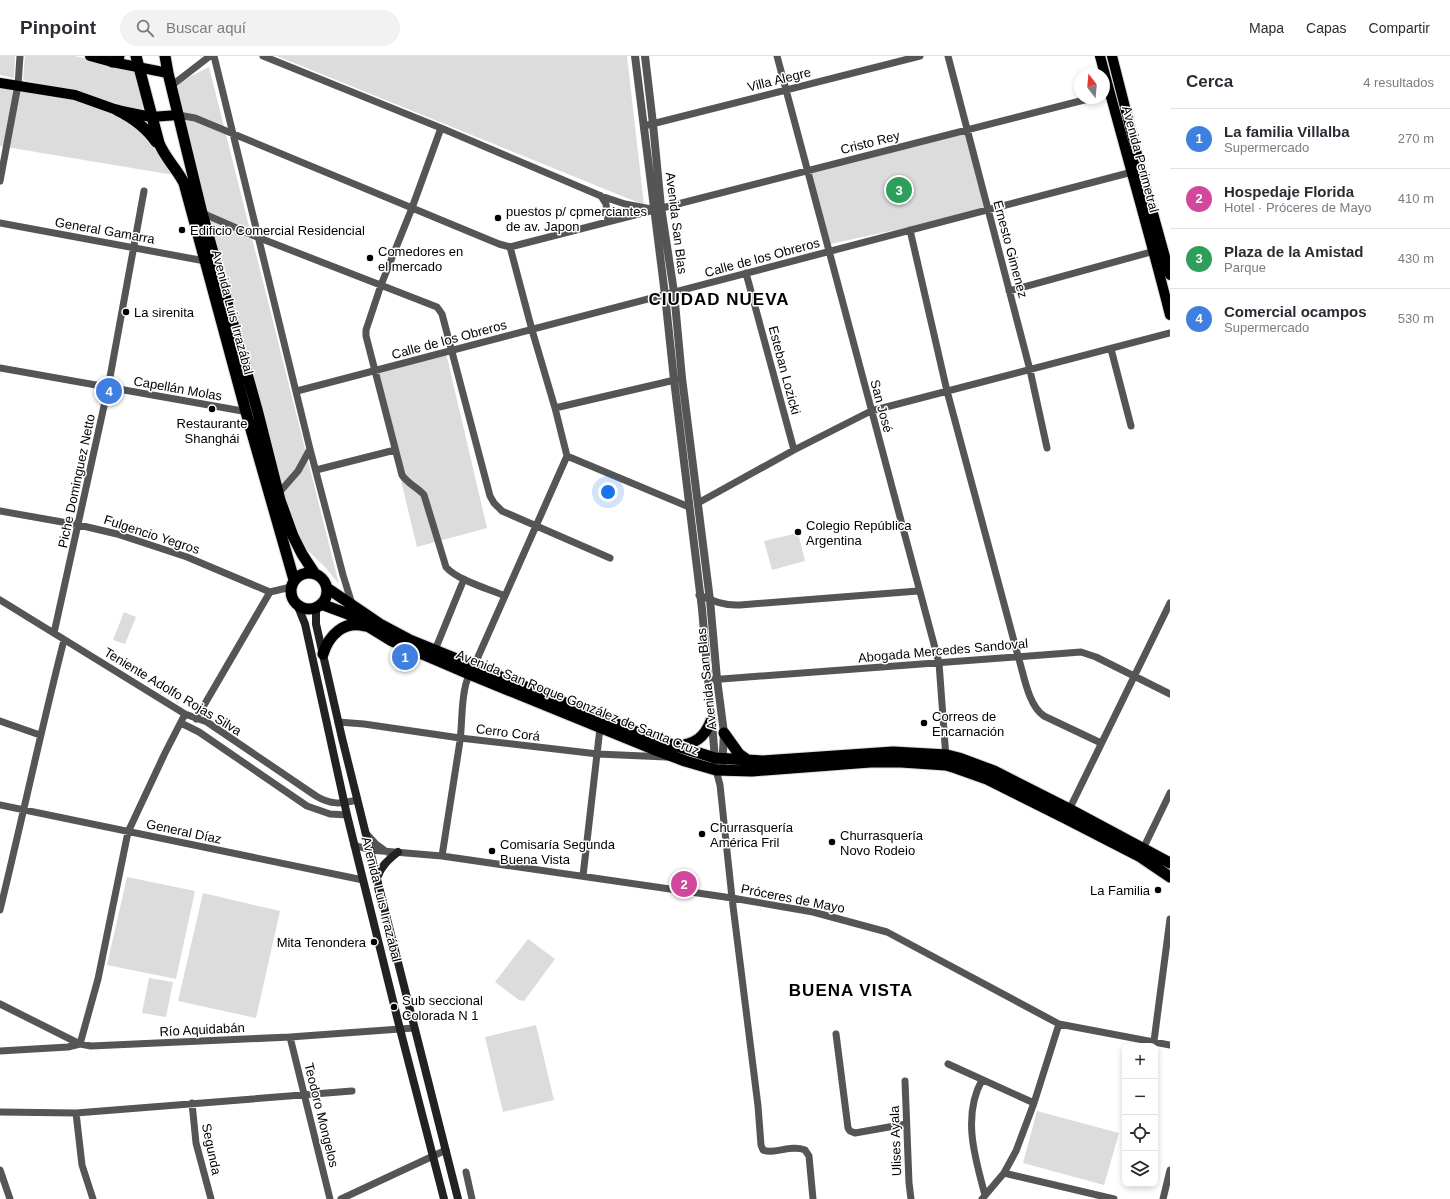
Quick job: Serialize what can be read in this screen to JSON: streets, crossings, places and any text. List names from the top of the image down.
{
  "streets": {
    "highway": ["Avenida Luis Irrazábal", "Avenida San Roque González de Santa Cruz"],
    "main road": ["Avenida Perimetral"],
    "street": [
      "Villa Alegre",
      "Cristo Rey",
      "Avenida San Blas",
      "General Gamarra",
      "Ernesto Gimenez",
      "Calle de los Obreros",
      "Esteban Lozicki",
      "Capellán Molas",
      "San José",
      "Piche Dominguez Netto",
      "Fulgencio Yegros",
      "Abogada Mercedes Sandoval",
      "Teniente Adolfo Rojas Silva",
      "Cerro Corá",
      "General Díaz",
      "Próceres de Mayo",
      "Río Aquidabán",
      "Teodoro Mongelos",
      "Ulises Ayala",
      "Segunda"
    ]
  },
  "crossings": [
    ["Villa Alegre", "Avenida San Blas"],
    ["Villa Alegre", "San José"],
    ["Cristo Rey", "Avenida San Blas"],
    ["Cristo Rey", "Ernesto Gimenez"],
    ["Cristo Rey", "San José"],
    ["Avenida Perimetral", "Calle de los Obreros"],
    ["Avenida San Blas", "Calle de los Obreros"],
    ["Avenida San Blas", "Abogada Mercedes Sandoval"],
    ["Avenida San Blas", "Avenida San Roque González de Santa Cruz"],
    ["Avenida San Blas", "Próceres de Mayo"],
    ["General Gamarra", "Avenida Luis Irrazábal"],
    ["General Gamarra", "Piche Dominguez Netto"],
    ["Ernesto Gimenez", "Calle de los Obreros"],
    ["Calle de los Obreros", "Esteban Lozicki"],
    ["Calle de los Obreros", "San José"],
    ["Avenida Luis Irrazábal", "Capellán Molas"],
    ["Avenida Luis Irrazábal", "Teniente Adolfo Rojas Silva"],
    ["Avenida Luis Irrazábal", "Avenida San Roque González de Santa Cruz"],
    ["Avenida Luis Irrazábal", "Cerro Corá"],
    ["Avenida Luis Irrazábal", "General Díaz"],
    ["Avenida Luis Irrazábal", "Próceres de Mayo"],
    ["Avenida Luis Irrazábal", "Río Aquidabán"],
    ["Capellán Molas", "Piche Dominguez Netto"],
    ["San José", "Abogada Mercedes Sandoval"],
    ["San José", "Avenida San Roque González de Santa Cruz"],
    ["Piche Dominguez Netto", "Fulgencio Yegros"],
    ["Piche Dominguez Netto", "Teniente Adolfo Rojas Silva"],
    ["Avenida San Roque González de Santa Cruz", "Cerro Corá"],
    ["Río Aquidabán", "Teodoro Mongelos"]
  ],
  "districts": ["CIUDAD NUEVA", "BUENA VISTA"],
  "places": [
    "puestos p/ cpmerciantes de av. Japon",
    "Edificio Comercial Residencial",
    "Comedores en el mercado",
    "La sirenita",
    "Restaurante Shanghái",
    "Colegio República Argentina",
    "Correos de Encarnación",
    "Churrasquería América Fril",
    "Churrasquería Novo Rodeio",
    "Comisaría Segunda Buena Vista",
    "La Familia",
    "Mita Tenondera",
    "Sub seccional Colorada N 1"
  ],
  "north": "top",
  "page": {
    "header": "Pinpoint",
    "search": "Buscar aquí",
    "nav": ["Mapa", "Capas", "Compartir"],
    "heading": ["Cerca", "4 resultados"],
    "list": [
      {
        "mark": "1",
        "name": "La familia Villalba",
        "note": "Supermercado",
        "value": "270 m"
      },
      {
        "mark": "2",
        "name": "Hospedaje Florida",
        "note": "Hotel · Próceres de Mayo",
        "value": "410 m"
      },
      {
        "mark": "3",
        "name": "Plaza de la Amistad",
        "note": "Parque",
        "value": "430 m"
      },
      {
        "mark": "4",
        "name": "Comercial ocampos",
        "note": "Supermercado",
        "value": "530 m"
      }
    ],
    "pins": [
      "3",
      "4",
      "1",
      "2"
    ],
    "map_buttons": ["+", "−"]
  }
}
